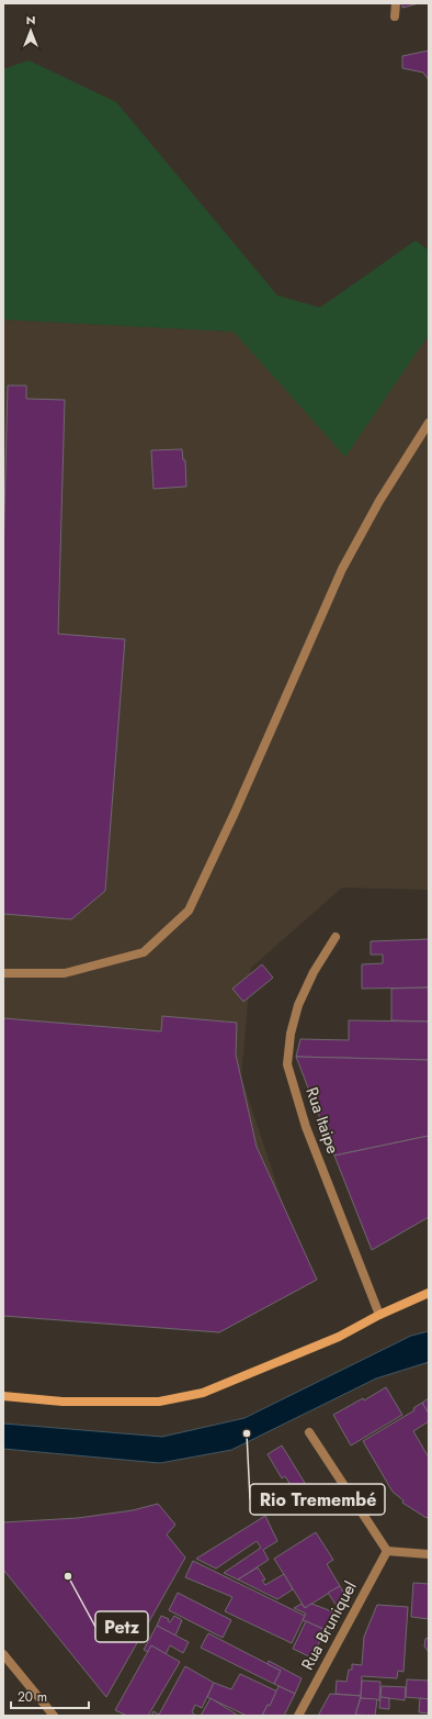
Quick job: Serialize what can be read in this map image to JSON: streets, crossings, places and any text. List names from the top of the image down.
{
  "streets": {
    "street": ["Rua Itaipe", "Rua Bruniquel"]
  },
  "places": ["Rio Tremembé", "Petz"],
  "scale_bar": "20 m",
  "north": "top"
}
